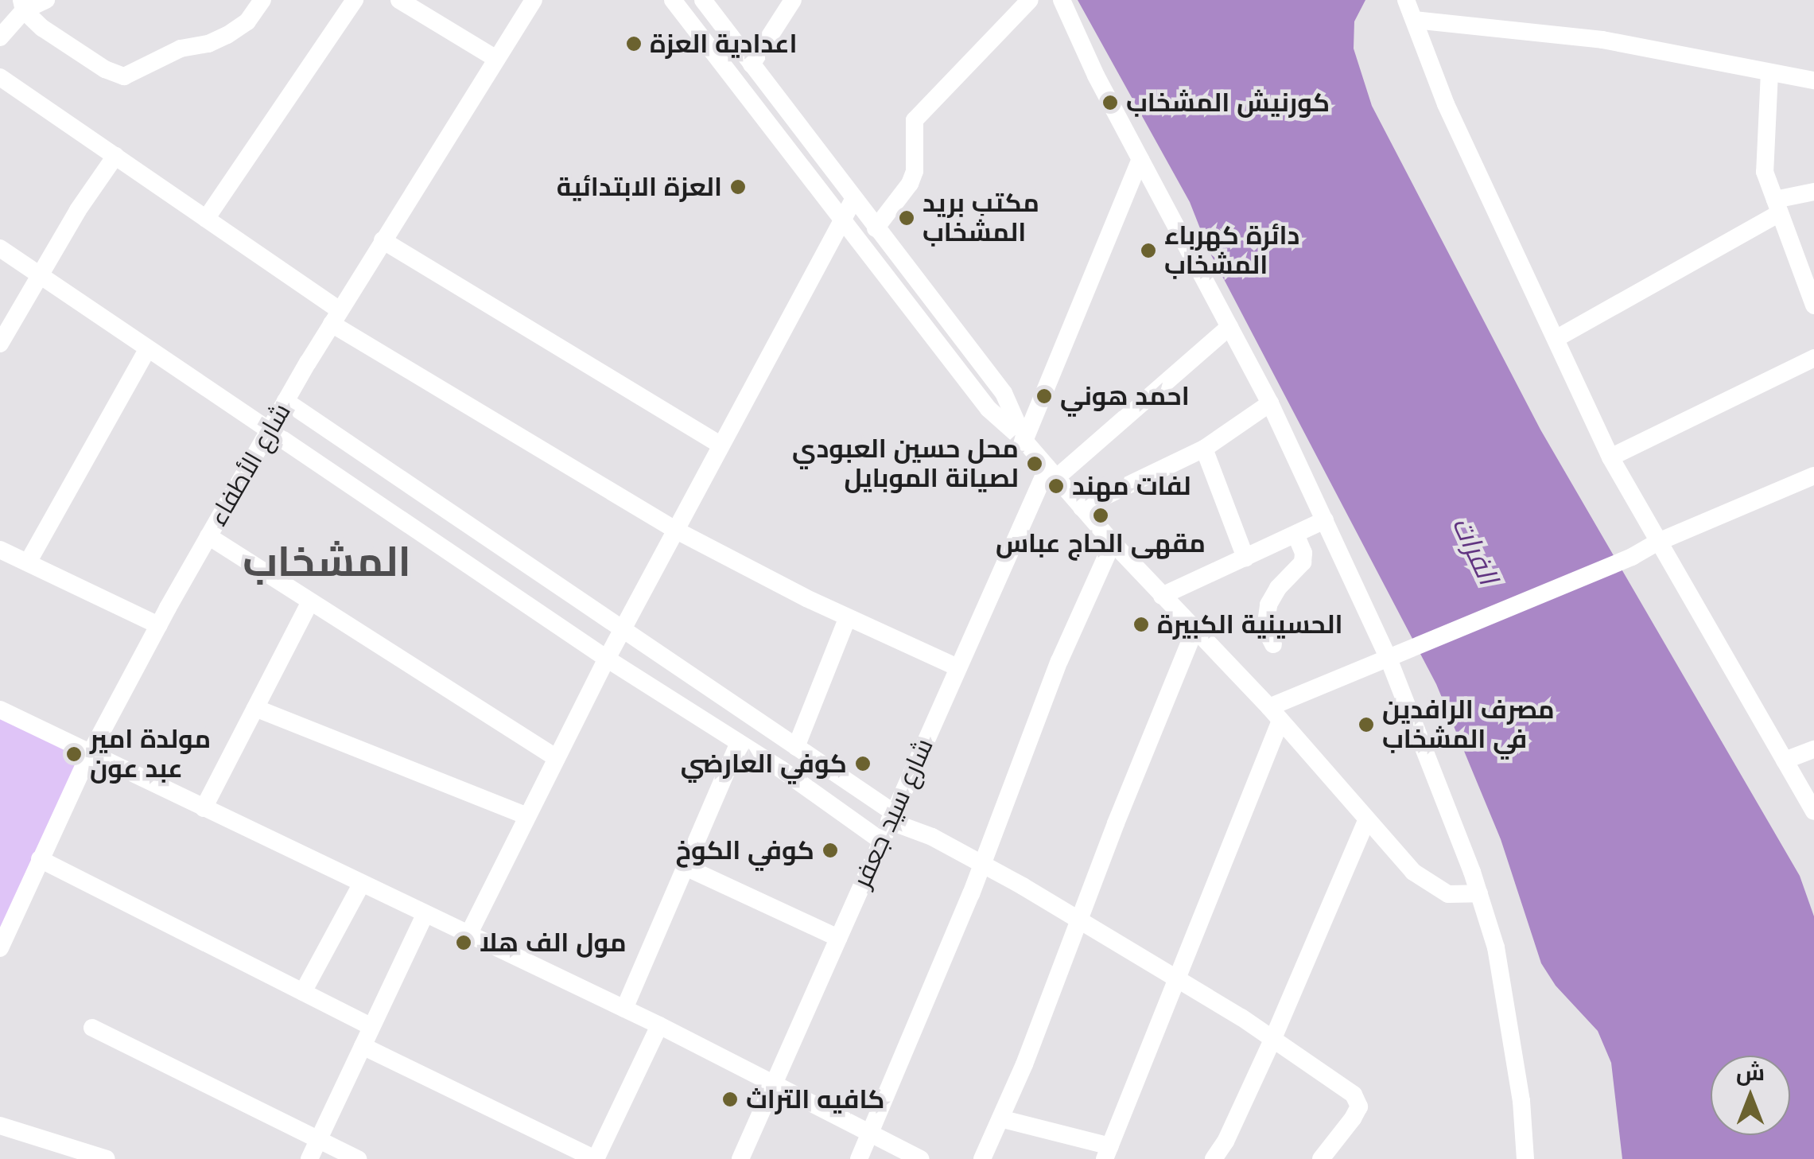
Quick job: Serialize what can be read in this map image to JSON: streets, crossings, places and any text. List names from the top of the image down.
{
  "streets": {
    "street": ["شارع الأطفاء", "شارع سيد جعفر"]
  },
  "districts": ["المشخاب"],
  "water": ["الفرات"],
  "places": [
    "اعدادية العزة",
    "كورنيش المشخاب",
    "العزة الابتدائية",
    "مكتب بريد المشخاب",
    "دائرة كهرباء المشخاب",
    "احمد هوني",
    "محل حسين العبودي لصيانة الموبايل",
    "لفات مهند",
    "مقهى الحاج عباس",
    "الحسينية الكبيرة",
    "مصرف الرافدين في المشخاب",
    "مولدة امير عبد عون",
    "كوفي العارضي",
    "كوفي الكوخ",
    "مول الف هلا",
    "كافيه التراث"
  ],
  "north": "top"
}
